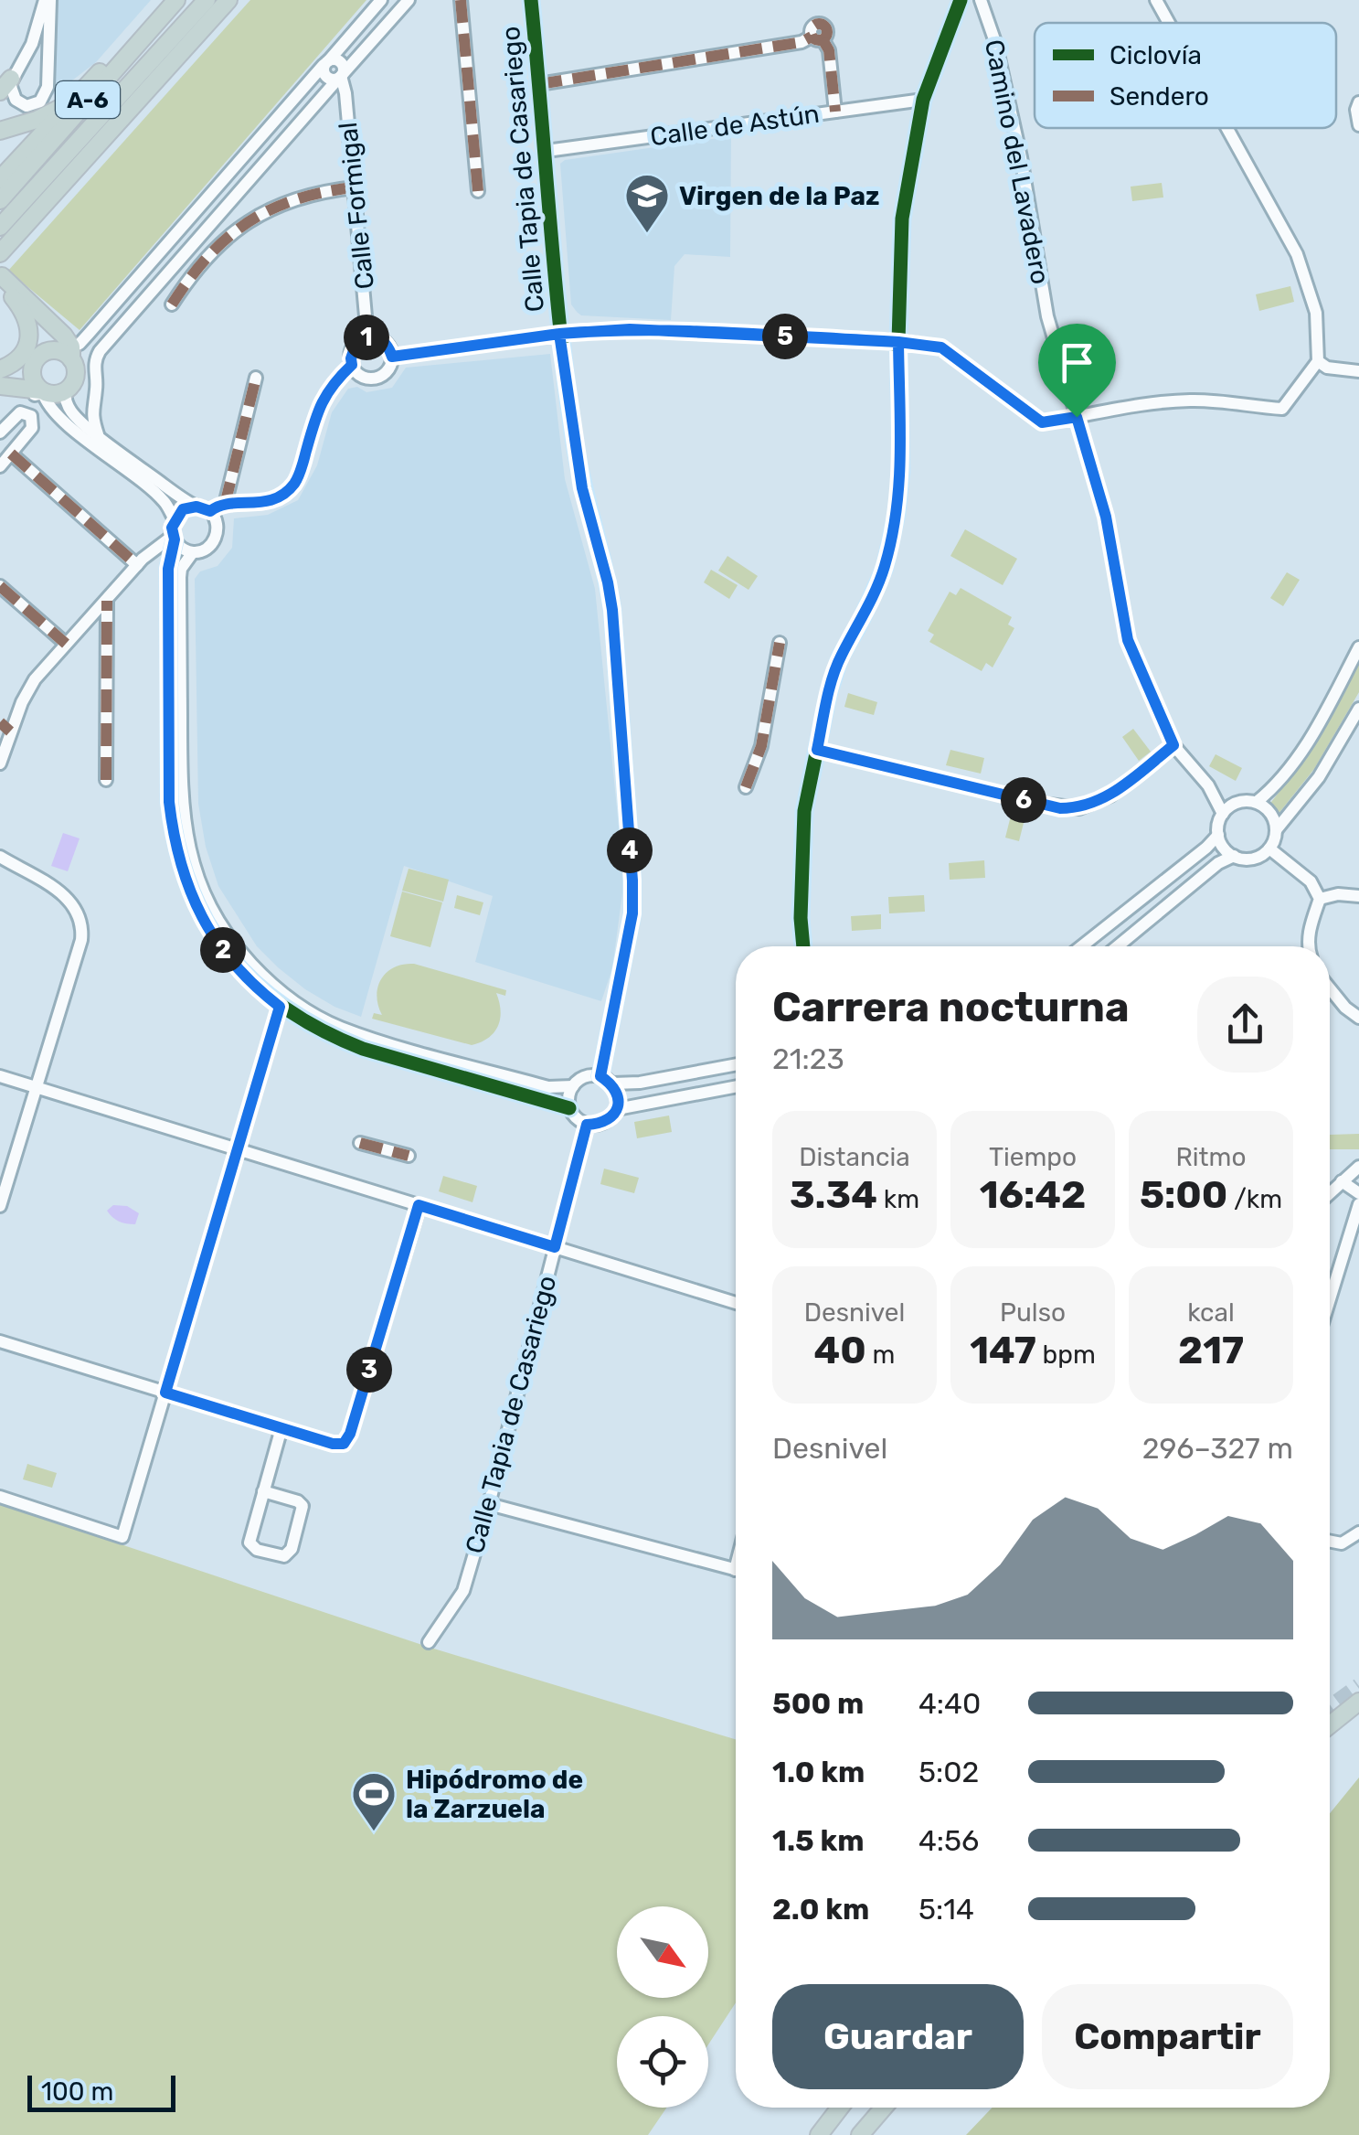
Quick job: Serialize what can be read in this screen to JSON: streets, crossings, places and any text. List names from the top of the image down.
{
  "streets": {
    "highway": ["A-6"],
    "street": [
      "Calle de Astún",
      "Camino del Lavadero",
      "Calle Tapia de Casariego",
      "Calle Formigal"
    ]
  },
  "crossings": [
    ["Calle de Astún", "Calle Tapia de Casariego"]
  ],
  "places": {
    "school or university": ["Virgen de la Paz"],
    "sports": ["Hipódromo de la Zarzuela"]
  },
  "legend": ["Ciclovía", "Sendero"],
  "scale_bar": "100 m",
  "north": "bottom right",
  "page": {
    "pins": [
      "5",
      "1",
      "6",
      "4",
      "2",
      "3"
    ],
    "heading": ["Carrera nocturna", "21:23"],
    "stats": [
      ["Distancia", "3.34 km"],
      ["Tiempo", "16:42"],
      ["Ritmo", "5:00 /km"],
      ["Desnivel", "40 m"],
      ["Pulso", "147 bpm"],
      ["kcal", "217"]
    ],
    "chart": ["Desnivel", "296–327 m"],
    "list": [
      {
        "name": "500 m",
        "note": "4:40"
      },
      {
        "name": "1.0 km",
        "note": "5:02"
      },
      {
        "name": "1.5 km",
        "note": "4:56"
      },
      {
        "name": "2.0 km",
        "note": "5:14"
      }
    ],
    "buttons": ["Guardar", "Compartir"],
    "scale": "100 m"
  }
}
